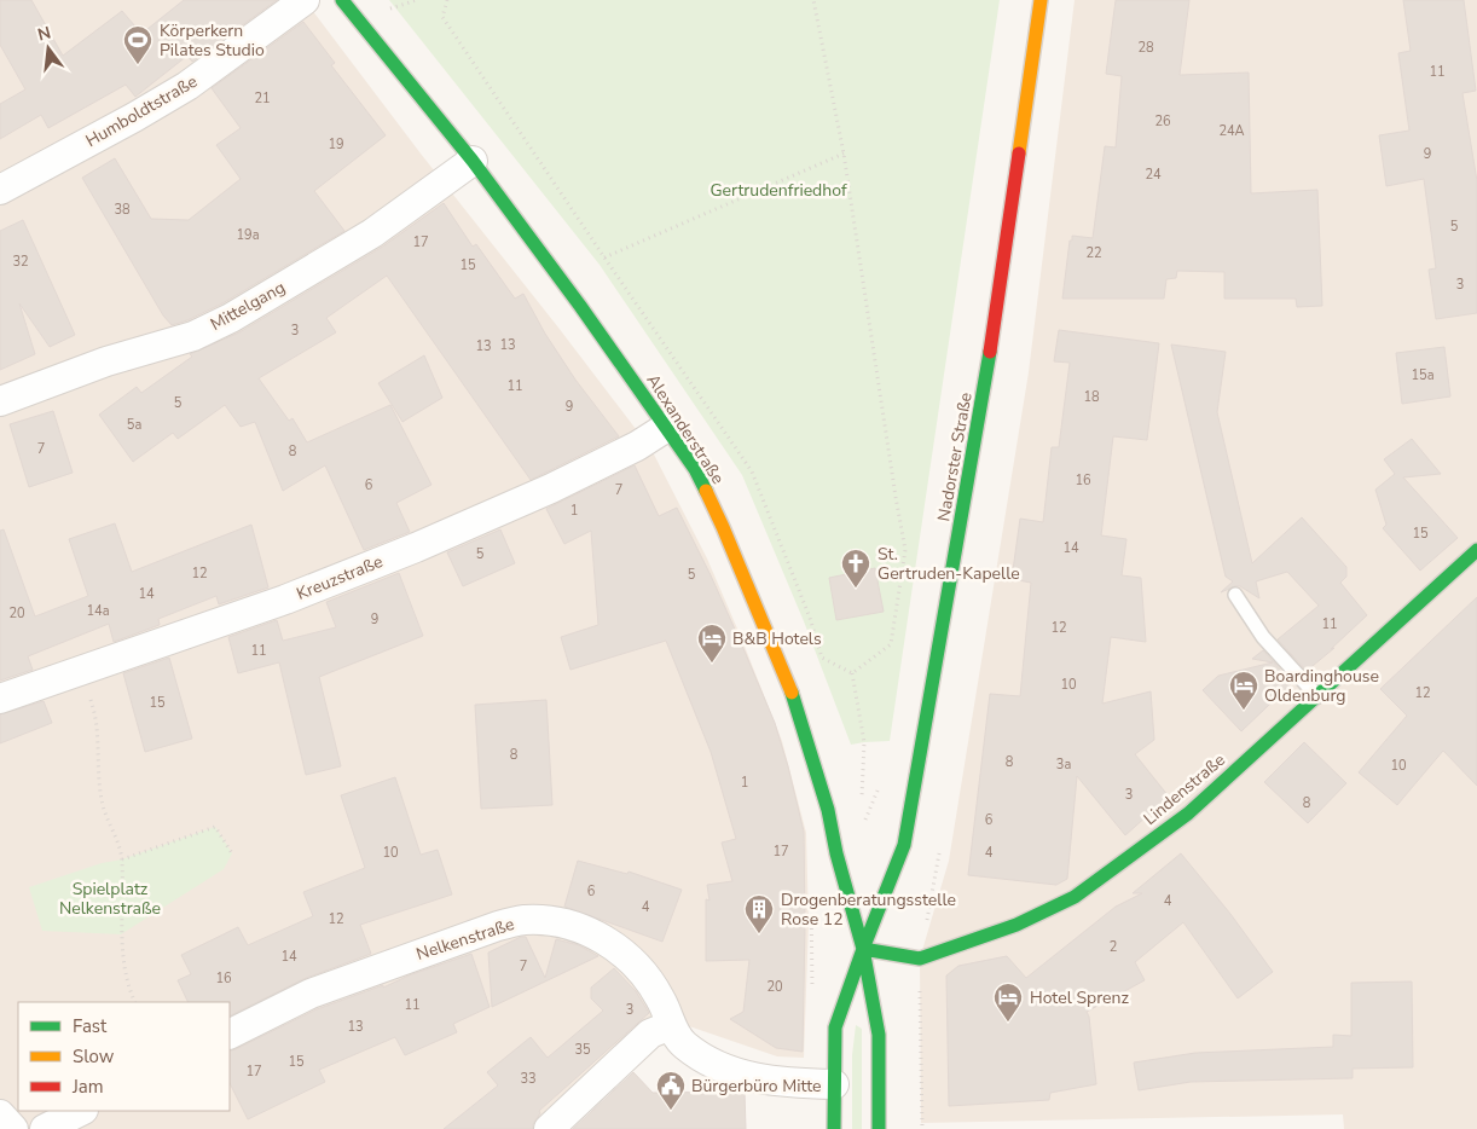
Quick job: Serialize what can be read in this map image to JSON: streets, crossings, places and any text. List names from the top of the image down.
{
  "streets": {
    "street": [
      "Humboldtstraße",
      "Mittelgang",
      "Alexanderstraße",
      "Nadorster Straße",
      "Kreuzstraße",
      "Lindenstraße",
      "Nelkenstraße"
    ]
  },
  "crossings": [
    ["Mittelgang", "Alexanderstraße"],
    ["Alexanderstraße", "Nadorster Straße"],
    ["Alexanderstraße", "Kreuzstraße"],
    ["Alexanderstraße", "Lindenstraße"],
    ["Nadorster Straße", "Lindenstraße"],
    ["Nadorster Straße", "Nelkenstraße"]
  ],
  "parks": ["Gertrudenfriedhof", "Spielplatz Nelkenstraße"],
  "places": {
    "sports": ["Körperkern Pilates Studio"],
    "church": ["St. Gertruden-Kapelle"],
    "hotel": ["B&B Hotels", "Boardinghouse Oldenburg", "Hotel Sprenz"],
    "building": ["Drogenberatungsstelle Rose 12"],
    "public building": ["Bürgerbüro Mitte"]
  },
  "house_numbers": [
    "28",
    "11",
    "21",
    "26",
    "24A",
    "19",
    "9",
    "24",
    "38",
    "5",
    "19a",
    "17",
    "22",
    "32",
    "15",
    "3",
    "3",
    "13",
    "13",
    "15a",
    "11",
    "18",
    "5",
    "9",
    "5a",
    "7",
    "8",
    "16",
    "6",
    "7",
    "1",
    "15",
    "14",
    "5",
    "12",
    "5",
    "14",
    "14a",
    "20",
    "9",
    "11",
    "12",
    "11",
    "10",
    "12",
    "15",
    "8",
    "8",
    "3a",
    "10",
    "1",
    "3",
    "8",
    "6",
    "17",
    "10",
    "4",
    "6",
    "4",
    "4",
    "12",
    "2",
    "14",
    "7",
    "16",
    "20",
    "11",
    "3",
    "13",
    "35",
    "15",
    "17",
    "33"
  ],
  "legend": ["Fast", "Slow", "Jam"],
  "north": "top"
}
